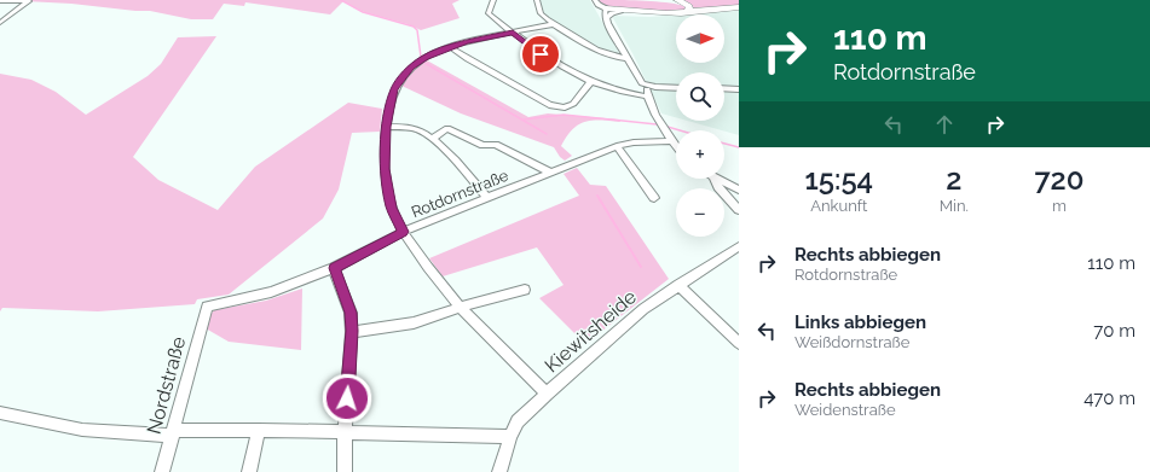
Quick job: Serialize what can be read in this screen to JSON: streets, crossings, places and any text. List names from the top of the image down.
{
  "streets": {
    "street": ["Rotdornstraße", "Kiewitsheide", "Nordstraße"]
  },
  "crossings": [
    ["Rotdornstraße", "Nordstraße"]
  ],
  "north": "right",
  "page": {
    "turn": ["110 m", "Rotdornstraße"],
    "map_buttons": ["+", "−"],
    "eta": [
      "15:54",
      "Ankunft",
      "2",
      "Min.",
      "720",
      "m"
    ],
    "list": [
      {
        "name": "Rechts abbiegen",
        "note": "Rotdornstraße",
        "value": "110 m"
      },
      {
        "name": "Links abbiegen",
        "note": "Weißdornstraße",
        "value": "70 m"
      },
      {
        "name": "Rechts abbiegen",
        "note": "Weidenstraße",
        "value": "470 m"
      }
    ]
  }
}
